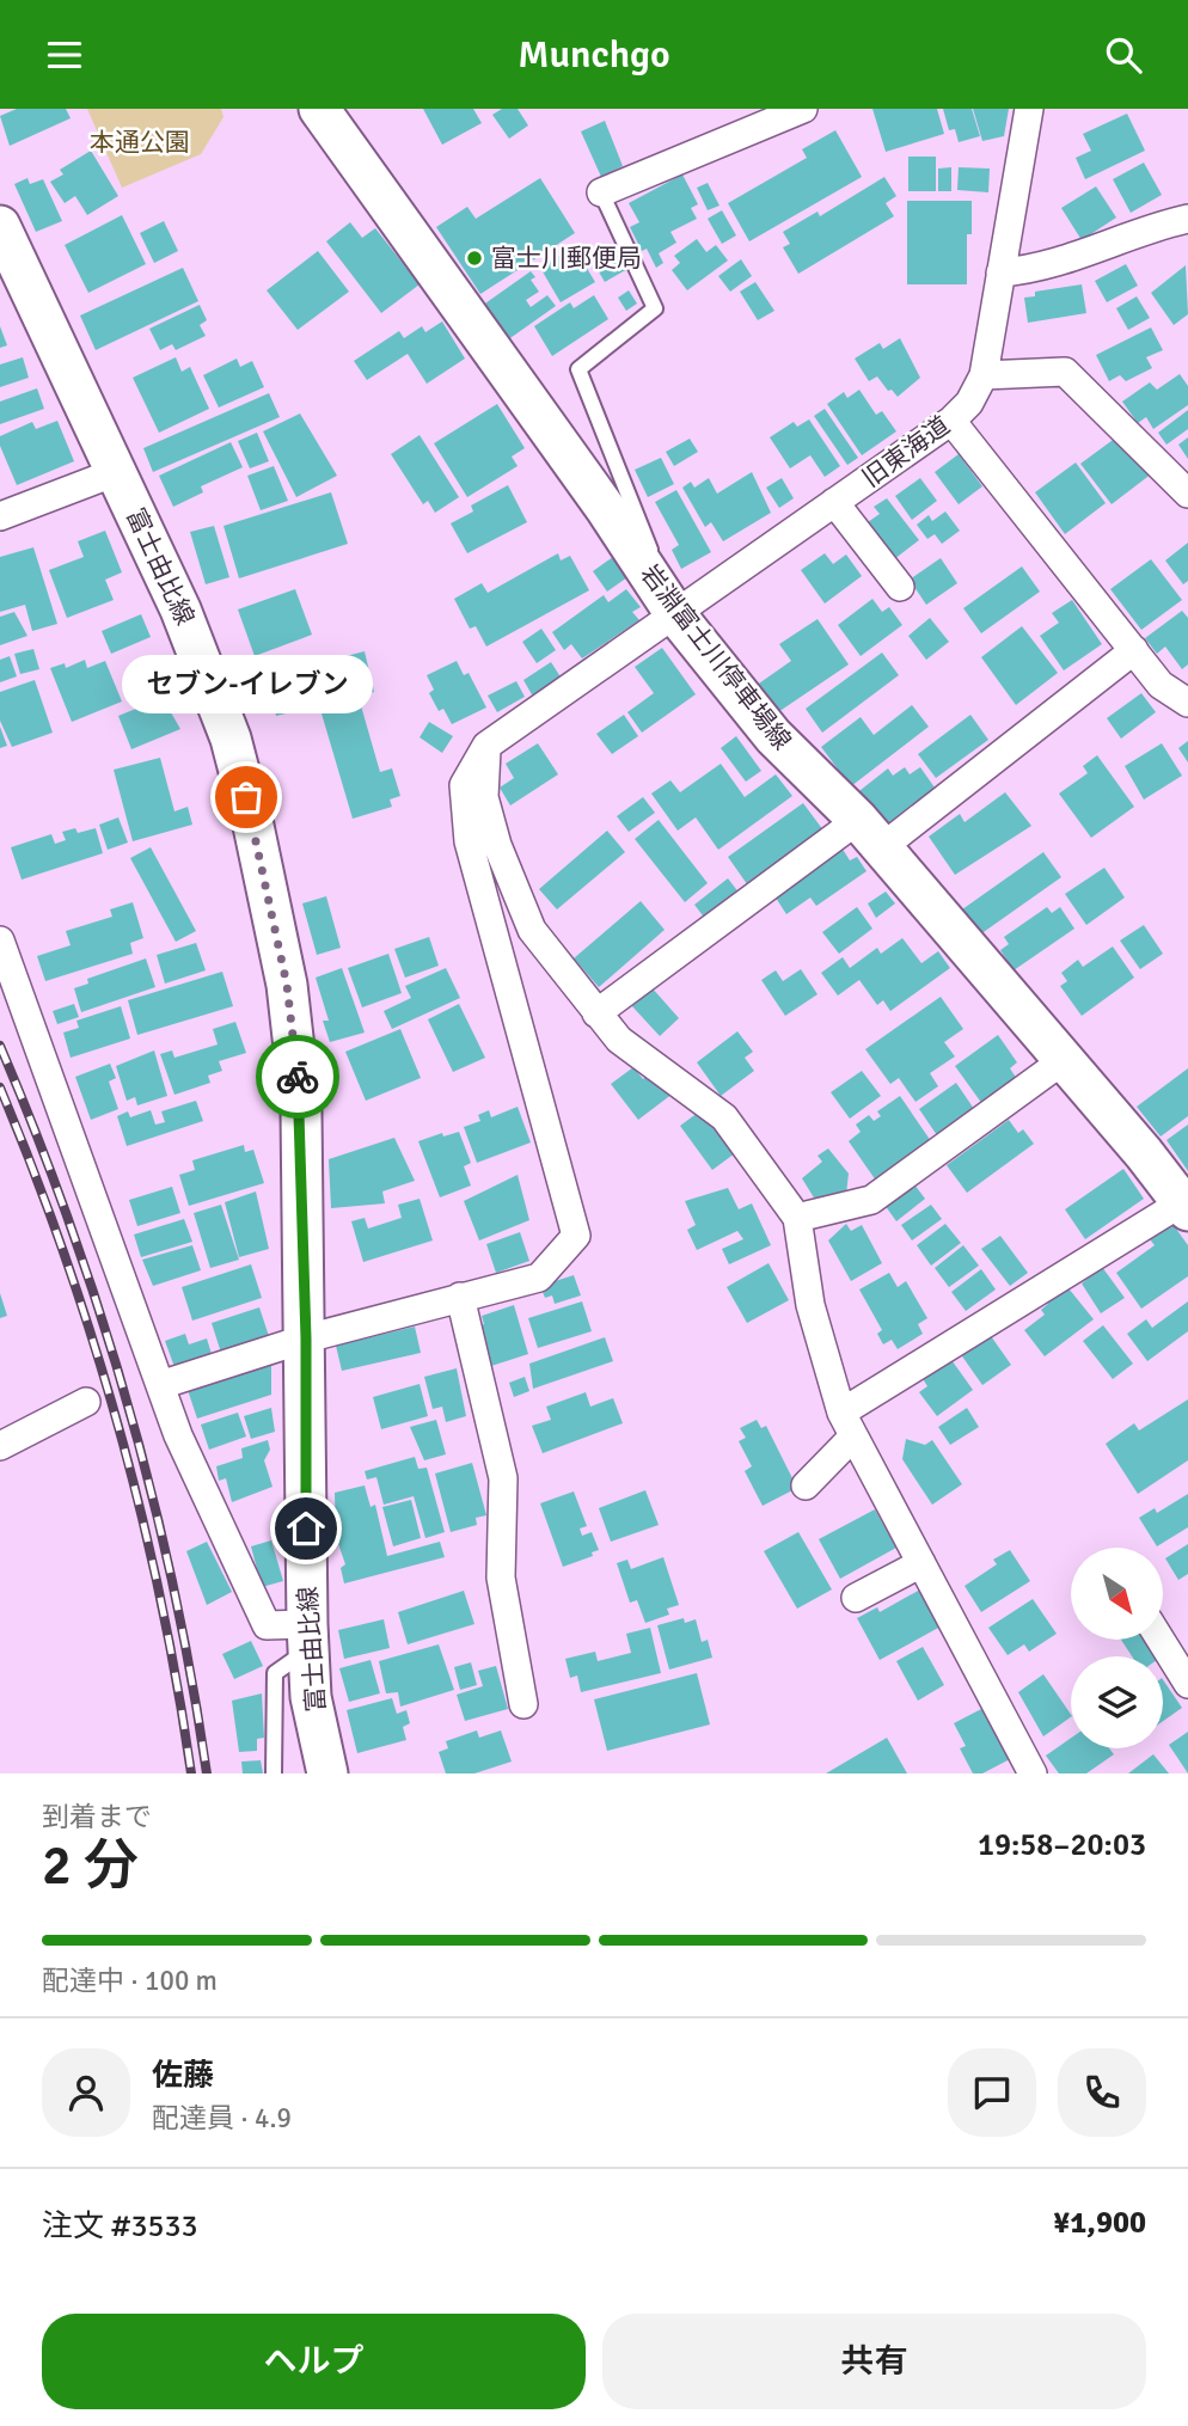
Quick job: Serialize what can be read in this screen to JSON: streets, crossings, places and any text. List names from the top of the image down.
{
  "streets": {
    "main road": ["富士由比線", "岩淵富士川停車場線"],
    "street": ["旧東海道"]
  },
  "crossings": [
    ["旧東海道", "岩淵富士川停車場線"]
  ],
  "parks": ["本通公園"],
  "places": ["富士川郵便局", "セブン-イレブン"],
  "north": "bottom right",
  "page": {
    "header": "Munchgo",
    "bubble": "セブン-イレブン",
    "heading": ["2 分", "到着まで", "19:58–20:03"],
    "panel": [
      "佐藤",
      "配達員 · 4.9",
      "注文 #3533",
      "¥1,900"
    ],
    "bar": "配達中 · 100 m",
    "buttons": ["ヘルプ", "共有"]
  }
}
